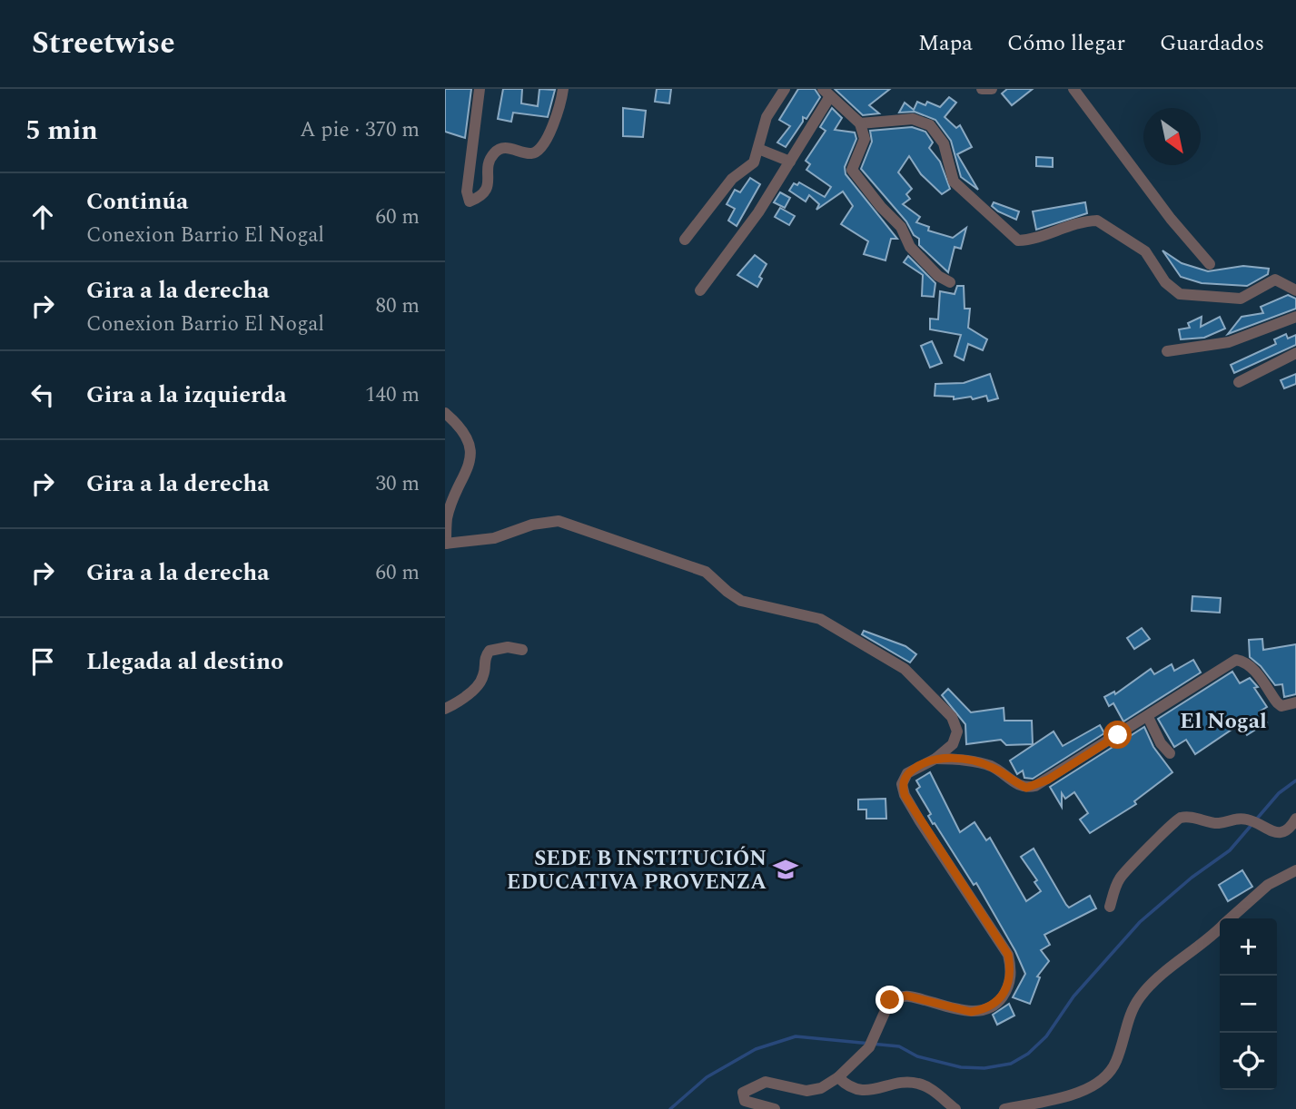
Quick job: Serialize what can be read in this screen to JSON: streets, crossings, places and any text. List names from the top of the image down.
{
  "districts": ["El Nogal"],
  "places": {
    "school or university": ["SEDE B INSTITUCIÓN EDUCATIVA PROVENZA"]
  },
  "north": "bottom right",
  "page": {
    "header": "Streetwise",
    "nav": ["Mapa", "Cómo llegar", "Guardados"],
    "heading": ["5 min", "A pie · 370 m"],
    "list": [
      ["Continúa", "Conexion Barrio El Nogal", "60 m"],
      ["Gira a la derecha", "Conexion Barrio El Nogal", "80 m"],
      ["Gira a la izquierda", "140 m"],
      ["Gira a la derecha", "30 m"],
      ["Gira a la derecha", "60 m"],
      "Llegada al destino"
    ],
    "map_buttons": ["+", "−"]
  }
}
